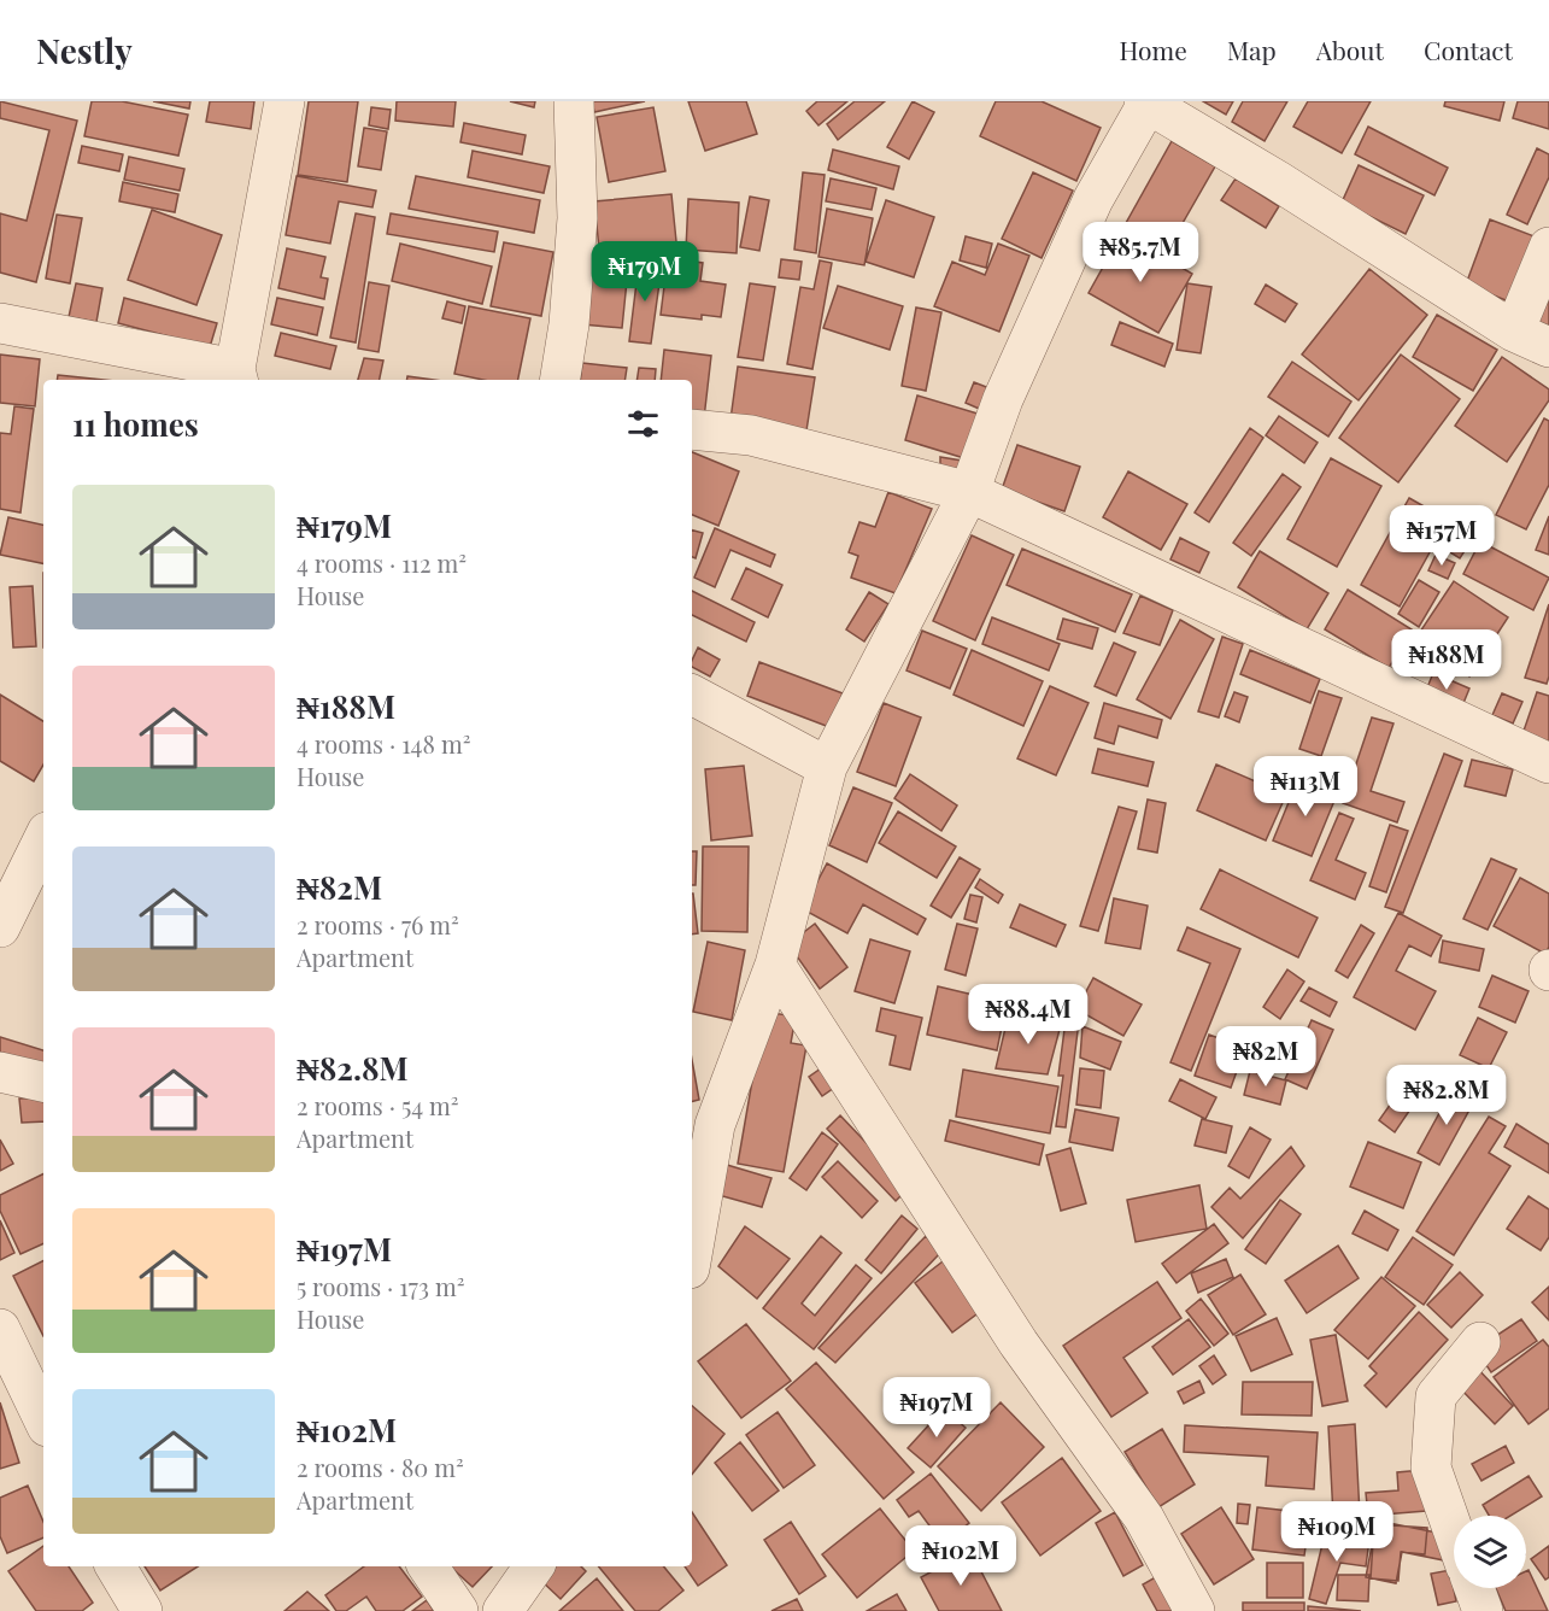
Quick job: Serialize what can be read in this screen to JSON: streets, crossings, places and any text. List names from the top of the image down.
{
  "page": {
    "header": "Nestly",
    "nav": [
      "Home",
      "Map",
      "About",
      "Contact"
    ],
    "price": [
      "₦85.7M",
      "₦179M",
      "₦157M",
      "₦188M",
      "₦113M",
      "₦88.4M",
      "₦82M",
      "₦82.8M",
      "₦197M",
      "₦109M",
      "₦102M"
    ],
    "heading": "11 homes",
    "list": [
      {
        "name": "₦179M",
        "note": "4 rooms · 112 m² · House"
      },
      {
        "name": "₦188M",
        "note": "4 rooms · 148 m² · House"
      },
      {
        "name": "₦82M",
        "note": "2 rooms · 76 m² · Apartment"
      },
      {
        "name": "₦82.8M",
        "note": "2 rooms · 54 m² · Apartment"
      },
      {
        "name": "₦197M",
        "note": "5 rooms · 173 m² · House"
      },
      {
        "name": "₦102M",
        "note": "2 rooms · 80 m² · Apartment"
      }
    ]
  }
}
